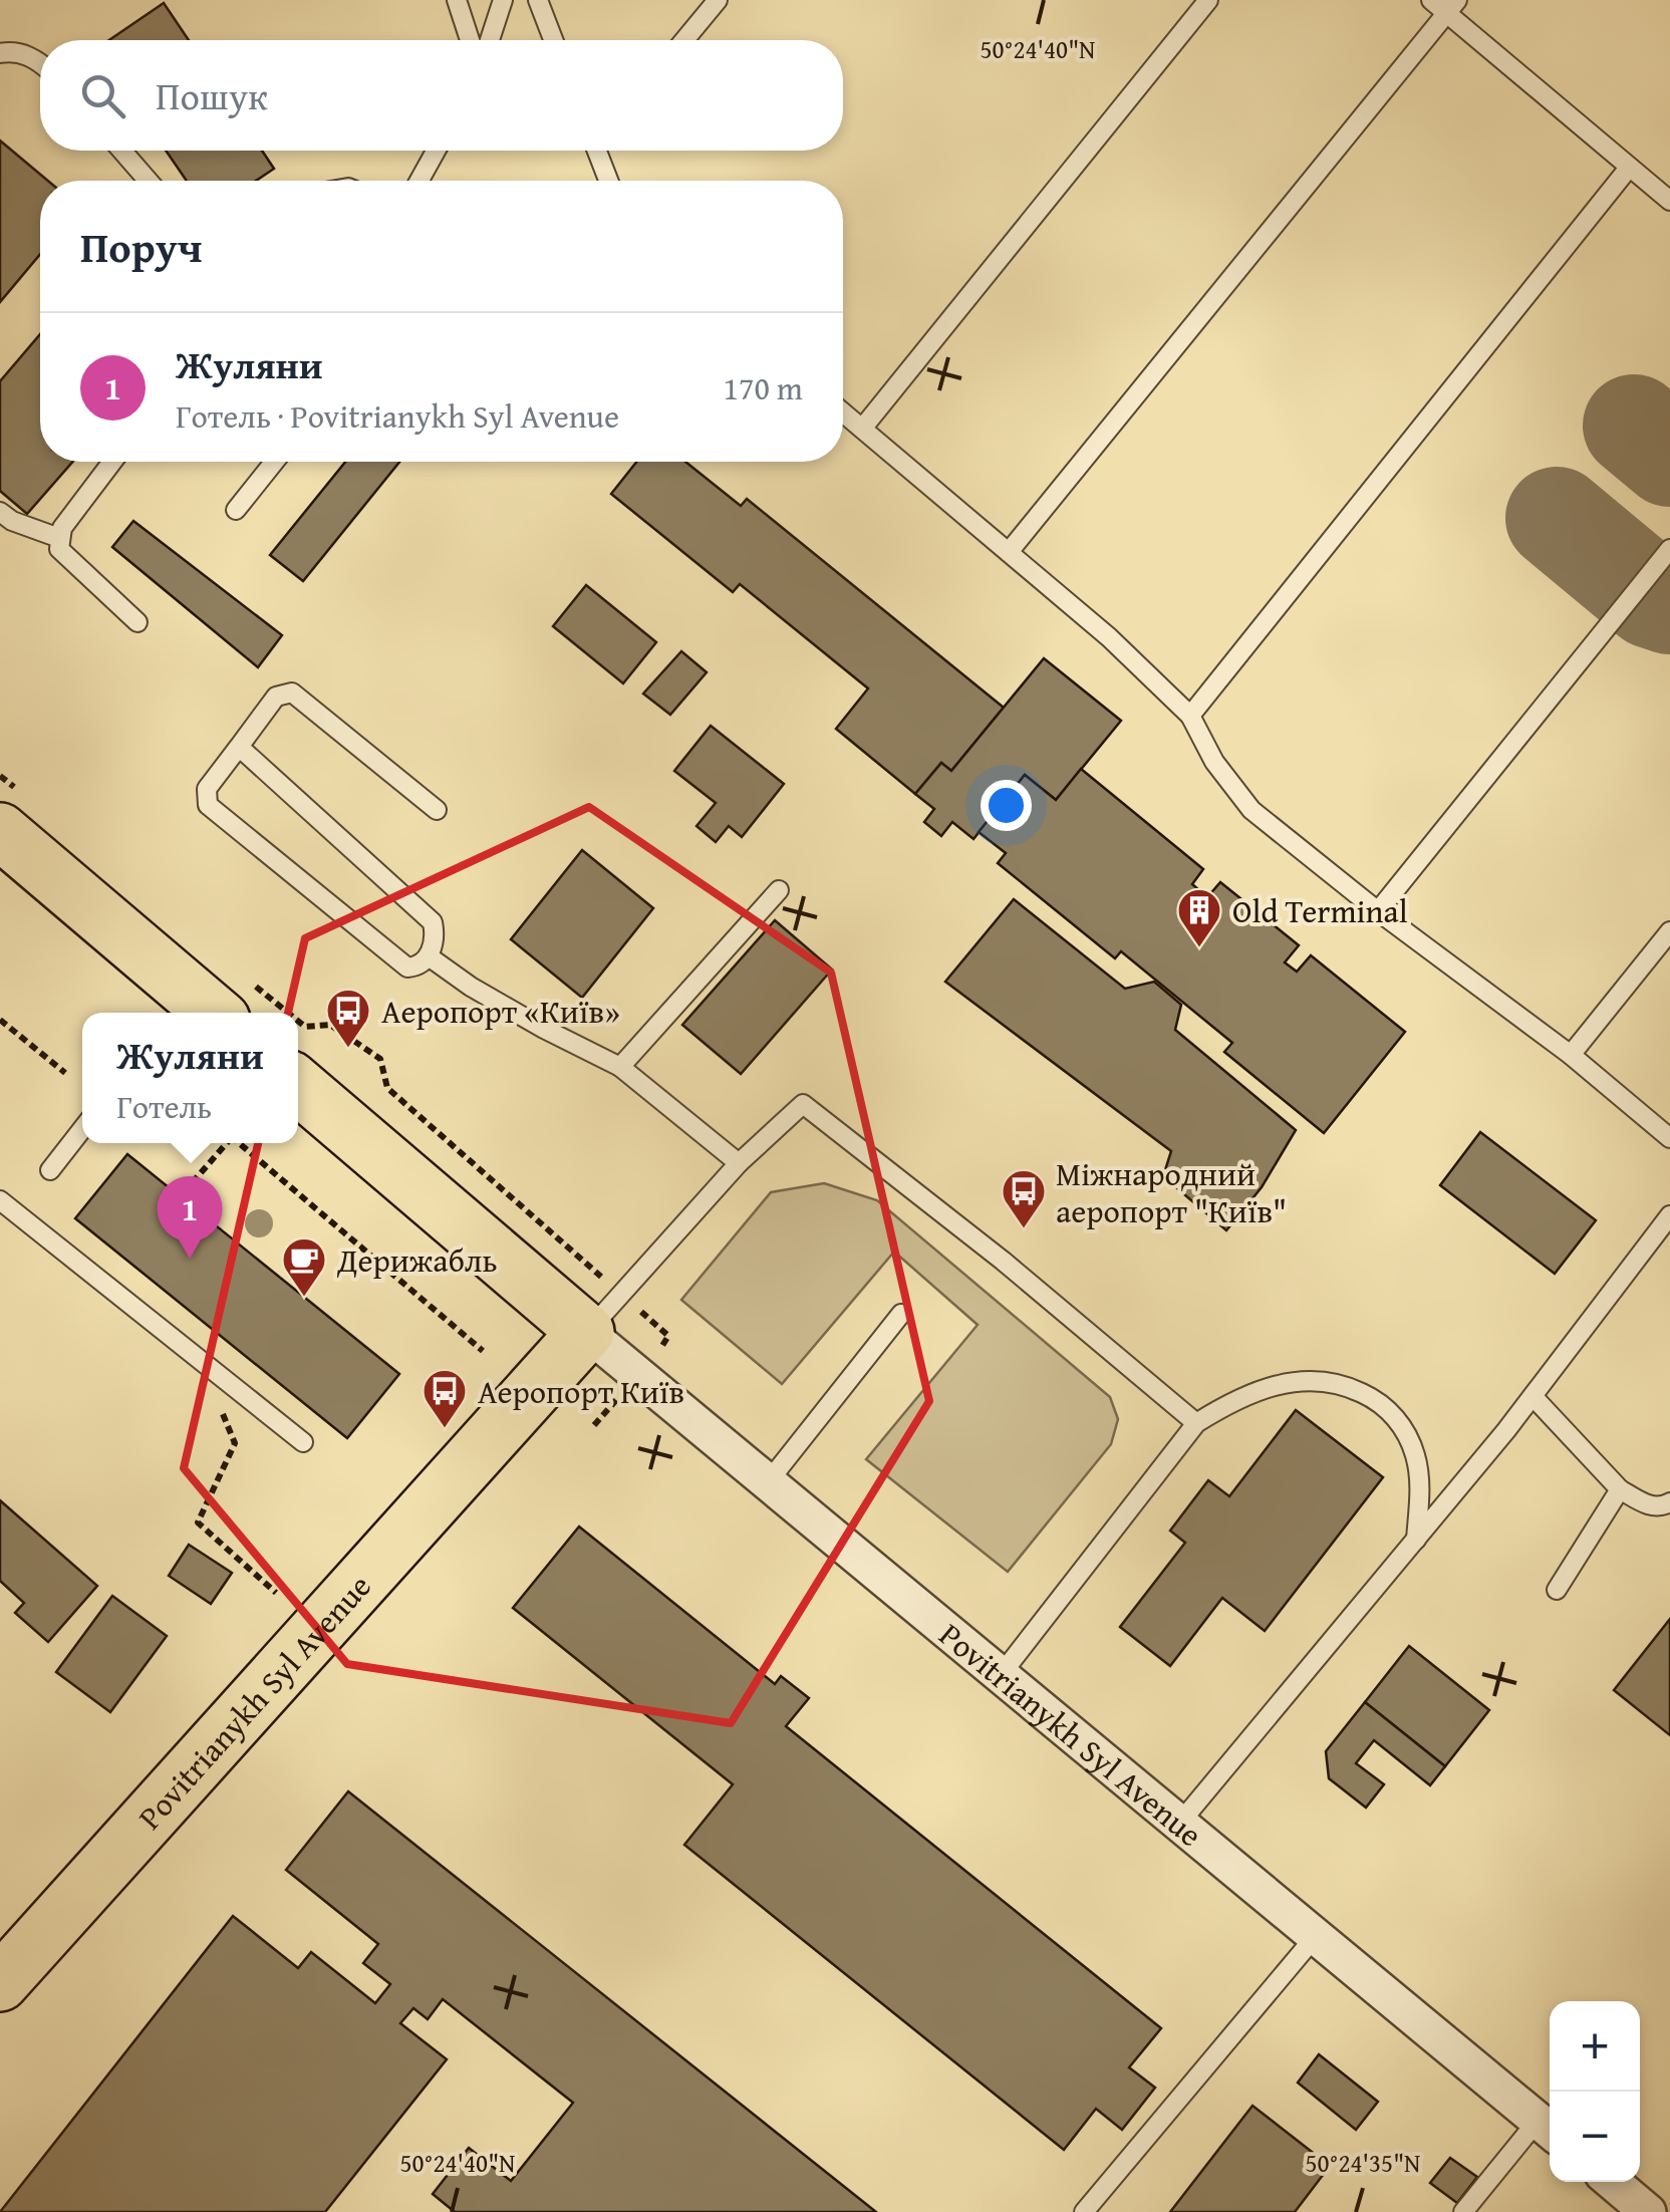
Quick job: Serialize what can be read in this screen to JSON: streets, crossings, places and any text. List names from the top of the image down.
{
  "streets": {
    "main road": ["Povitrianykh Syl Avenue"]
  },
  "places": {
    "building": ["Old Terminal"],
    "bus stop": ["Аеропорт «Київ»", "Міжнародний аеропорт \"Київ\"", "Аеропорт Київ"],
    "cafe": ["Дерижабль"]
  },
  "page": {
    "search": "Пошук",
    "heading": "Поруч",
    "list": [
      {
        "mark": "1",
        "name": "Жуляни",
        "note": "Готель · Povitrianykh Syl Avenue",
        "value": "170 m"
      }
    ],
    "popup": ["Жуляни", "Готель"],
    "pins": "1",
    "map_buttons": ["+", "−"]
  },
  "coordinates": ["50°24'40\"N", "50°24'35\"N"]
}
